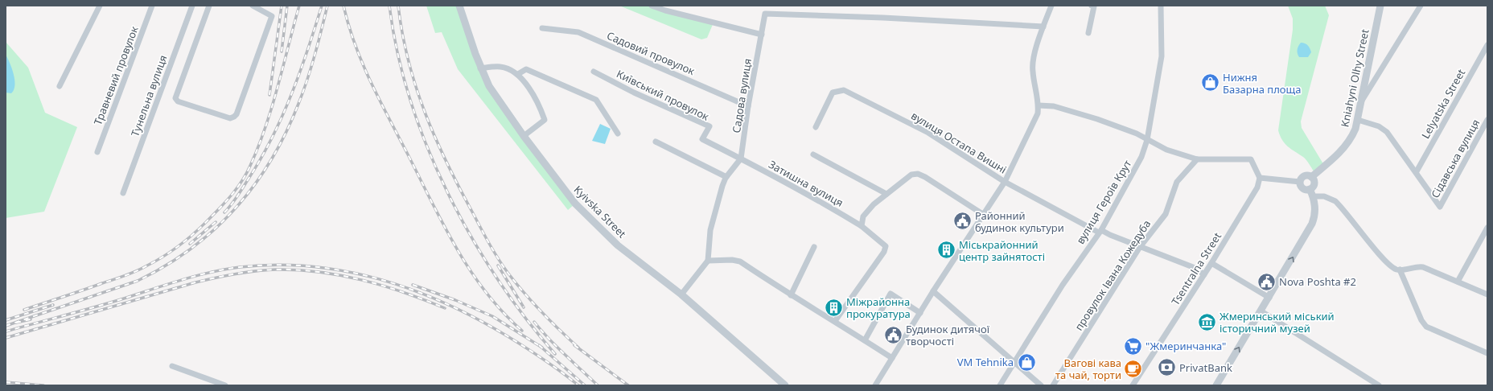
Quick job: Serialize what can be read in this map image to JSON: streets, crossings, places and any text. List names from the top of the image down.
{
  "streets": {
    "street": [
      "Садовий провулок",
      "Травневий провулок",
      "Kniahyni Olhy Street",
      "Київський провулок",
      "Тунельна вулиця",
      "Садова вулиця",
      "Lelyatska Street",
      "вулиця Остапа Вишні",
      "Сідавська вулиця",
      "Затишна вулиця",
      "вулиця Героїв Крут",
      "Kyivska Street",
      "Tsentralna Street",
      "провулок Івана Кожедуба"
    ]
  },
  "crossings": [
    ["Садовий провулок", "Садова вулиця"],
    ["Київський провулок", "Садова вулиця"],
    ["Київський провулок", "Затишна вулиця"],
    ["Садова вулиця", "Затишна вулиця"],
    ["Lelyatska Street", "Сідавська вулиця"]
  ],
  "places": {
    "shop": ["Нижня Базарна площа", "VM Tehnika"],
    "public building": ["Районний будинок культури", "Nova Poshta #2", "Будинок дитячої творчості"],
    "building": ["Міськрайонний центр зайнятості", "Міжрайонна прокуратура"],
    "museum": ["Жмеринський міський історичний музей"],
    "supermarket": ["\"Жмеринчанка\""],
    "bank": ["PrivatBank"],
    "cafe": ["Вагові кава та чай, торти"]
  }
}
